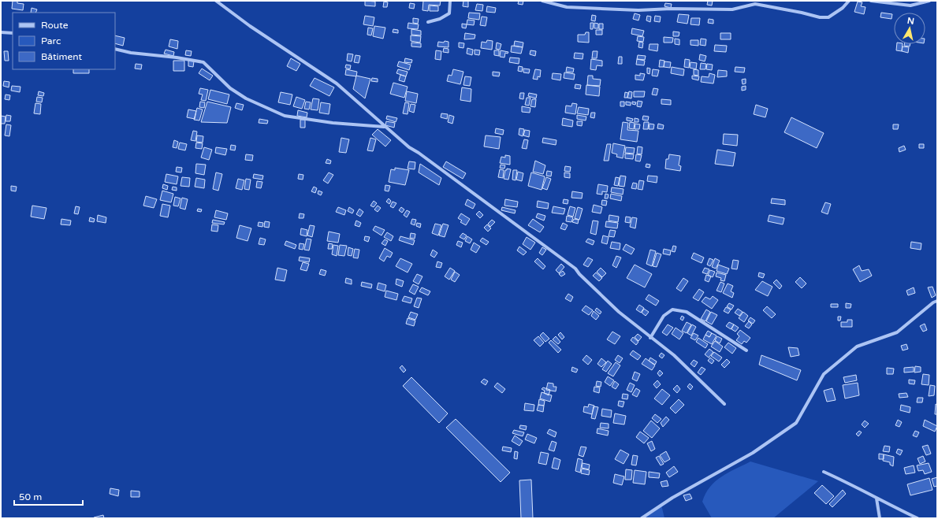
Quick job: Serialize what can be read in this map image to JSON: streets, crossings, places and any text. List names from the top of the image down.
{
  "legend": ["Route", "Parc", "Bâtiment"],
  "scale_bar": "50 m",
  "north": "top"
}
